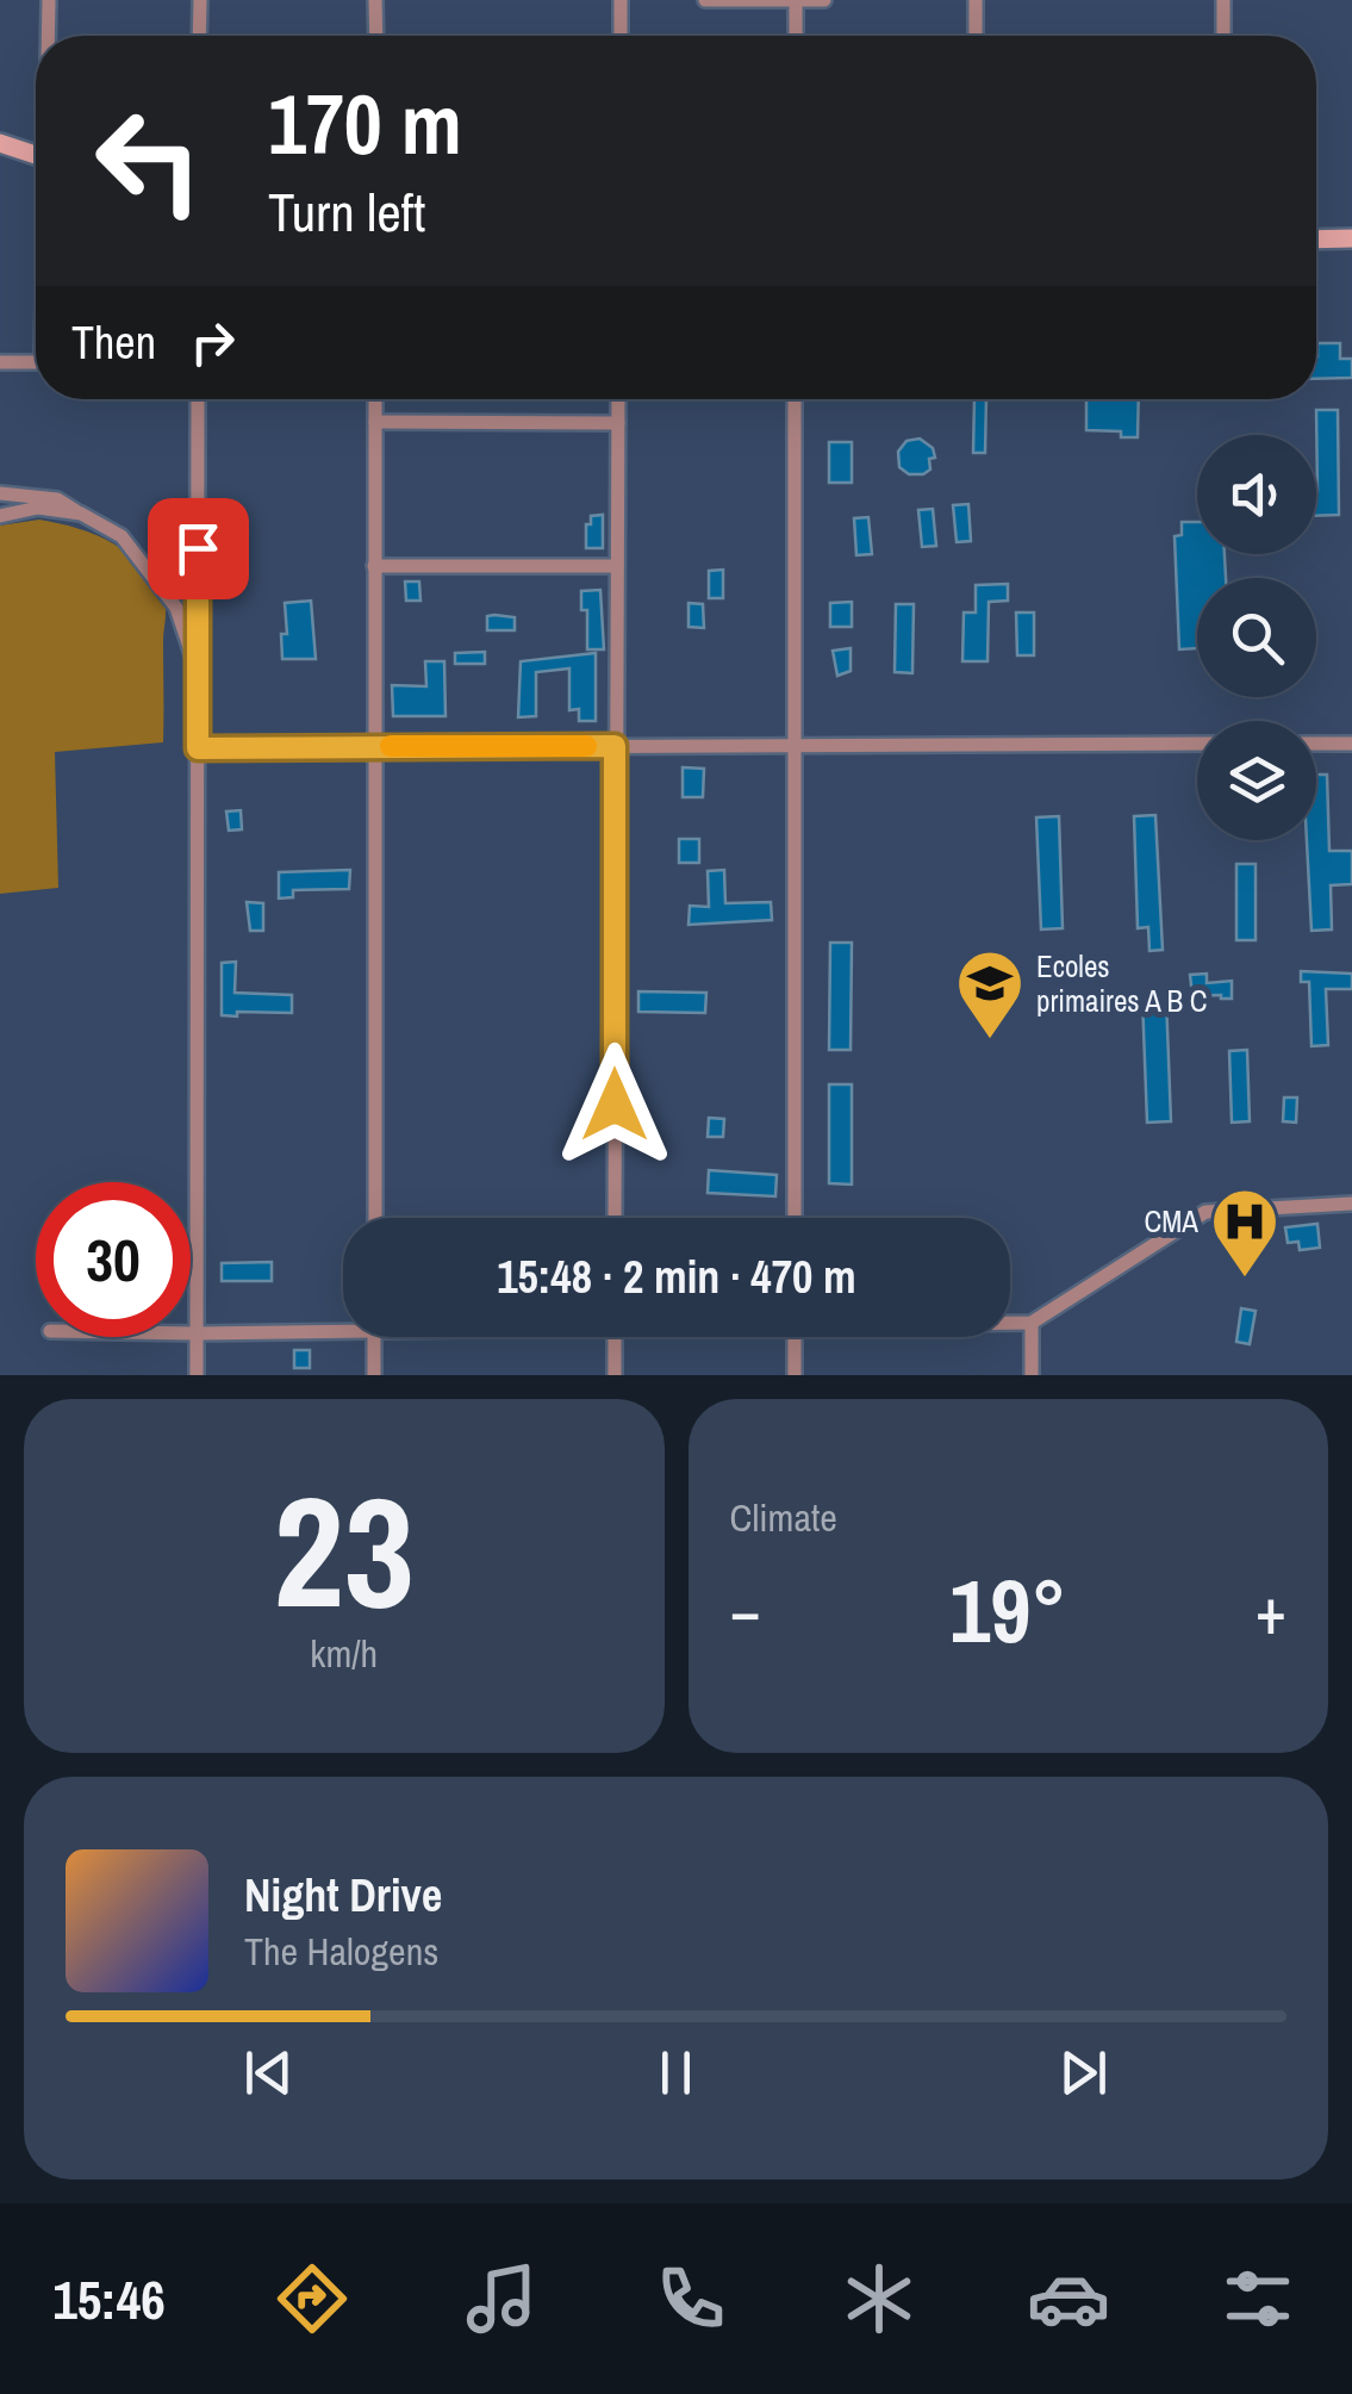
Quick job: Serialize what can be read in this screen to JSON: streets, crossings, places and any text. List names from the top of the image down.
{
  "places": {
    "school or university": ["Ecoles primaires A B C"],
    "hospital": ["CMA"]
  },
  "page": {
    "turn": ["170 m", "Turn left"],
    "then": "Then",
    "limit": "30",
    "trip": "15:48 · 2 min · 470 m",
    "tile": [
      ["23", "km/h"],
      "Climate"
    ],
    "heat": ["−", "19°", "+"],
    "song": ["Night Drive", "The Halogens"],
    "tabs": "15:46"
  }
}
